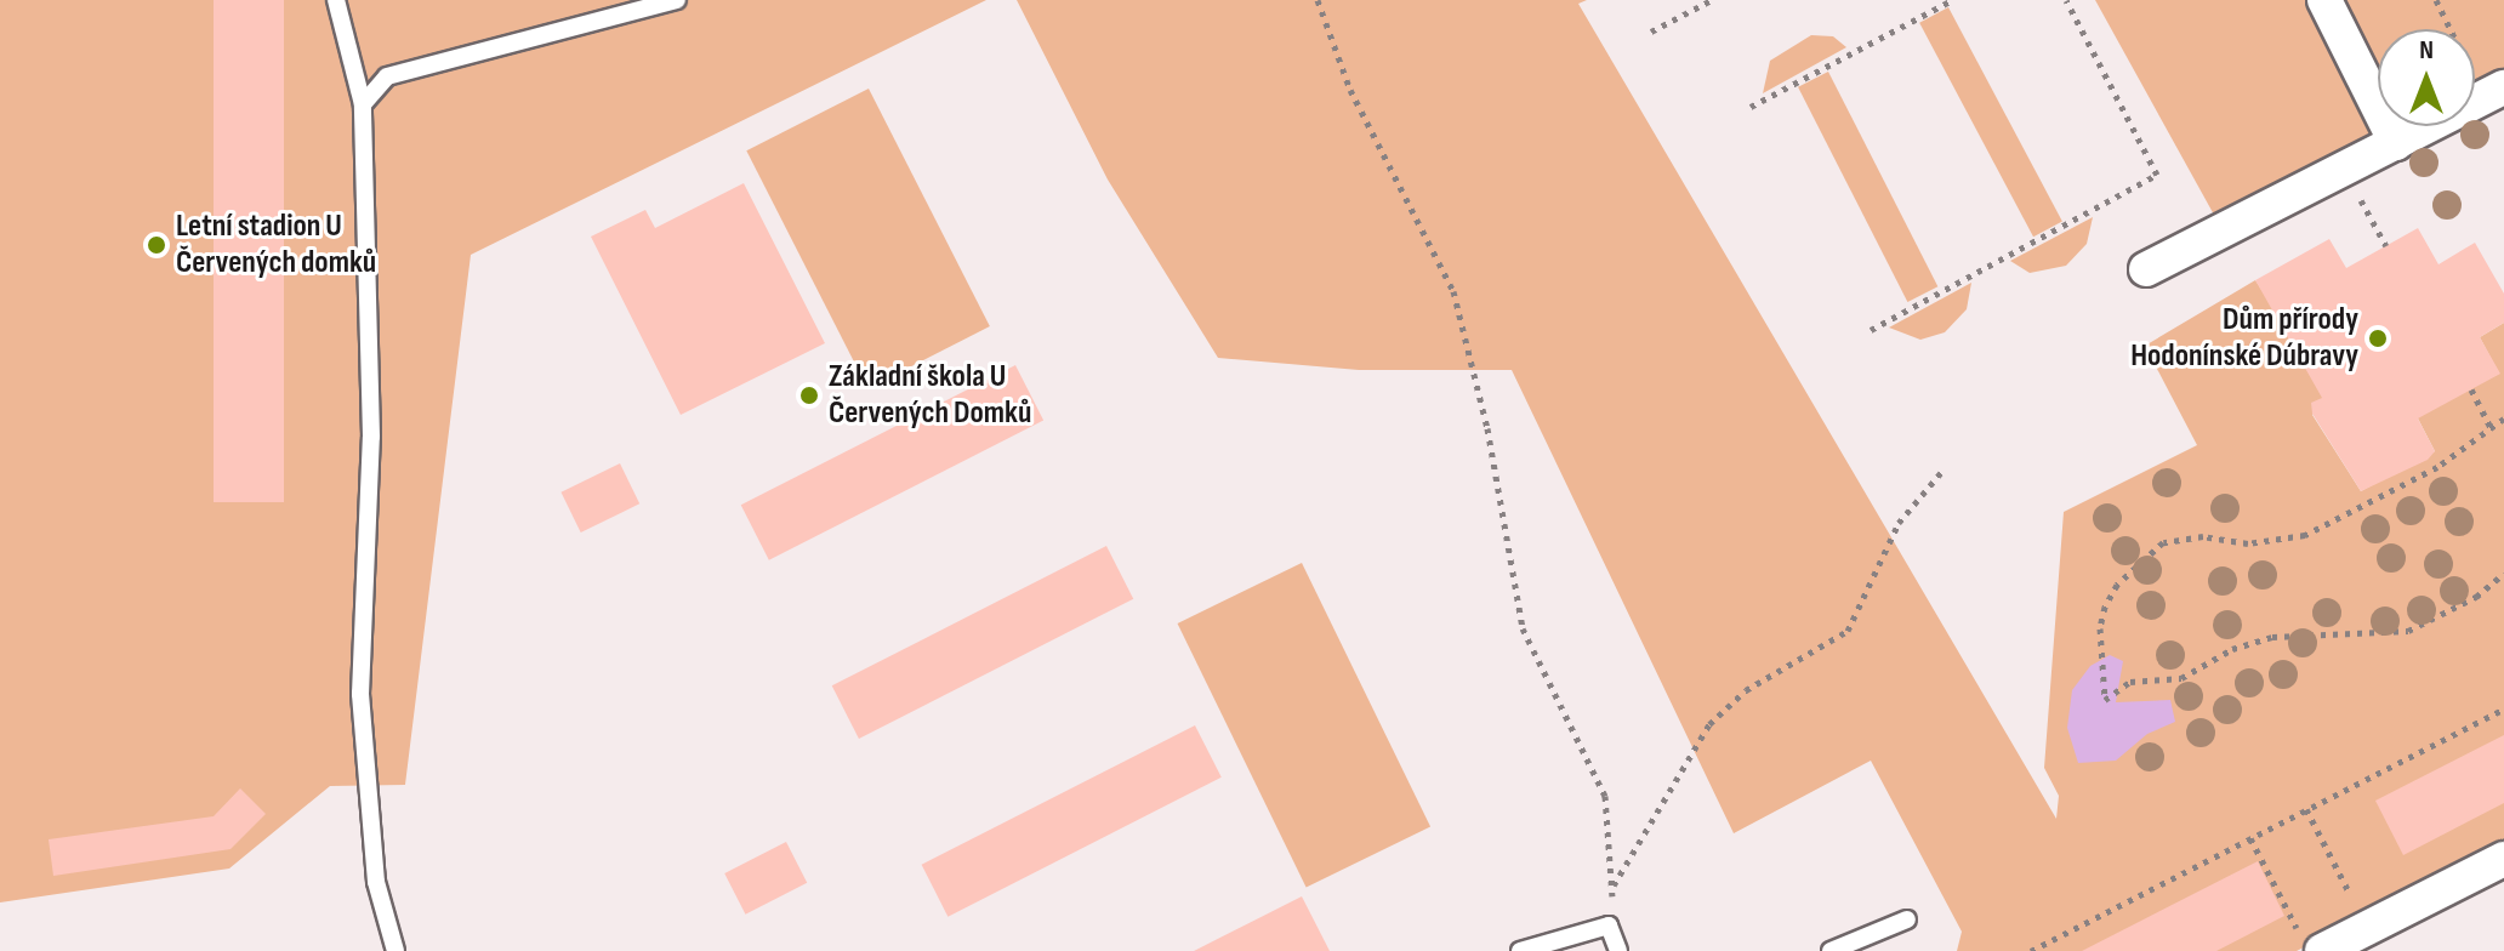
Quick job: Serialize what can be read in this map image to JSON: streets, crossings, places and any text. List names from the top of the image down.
{
  "places": ["Letní stadion U Červených domků", "Dům přírody Hodonínské Dúbravy", "Základní škola U Červených Domků"],
  "north": "top"
}
